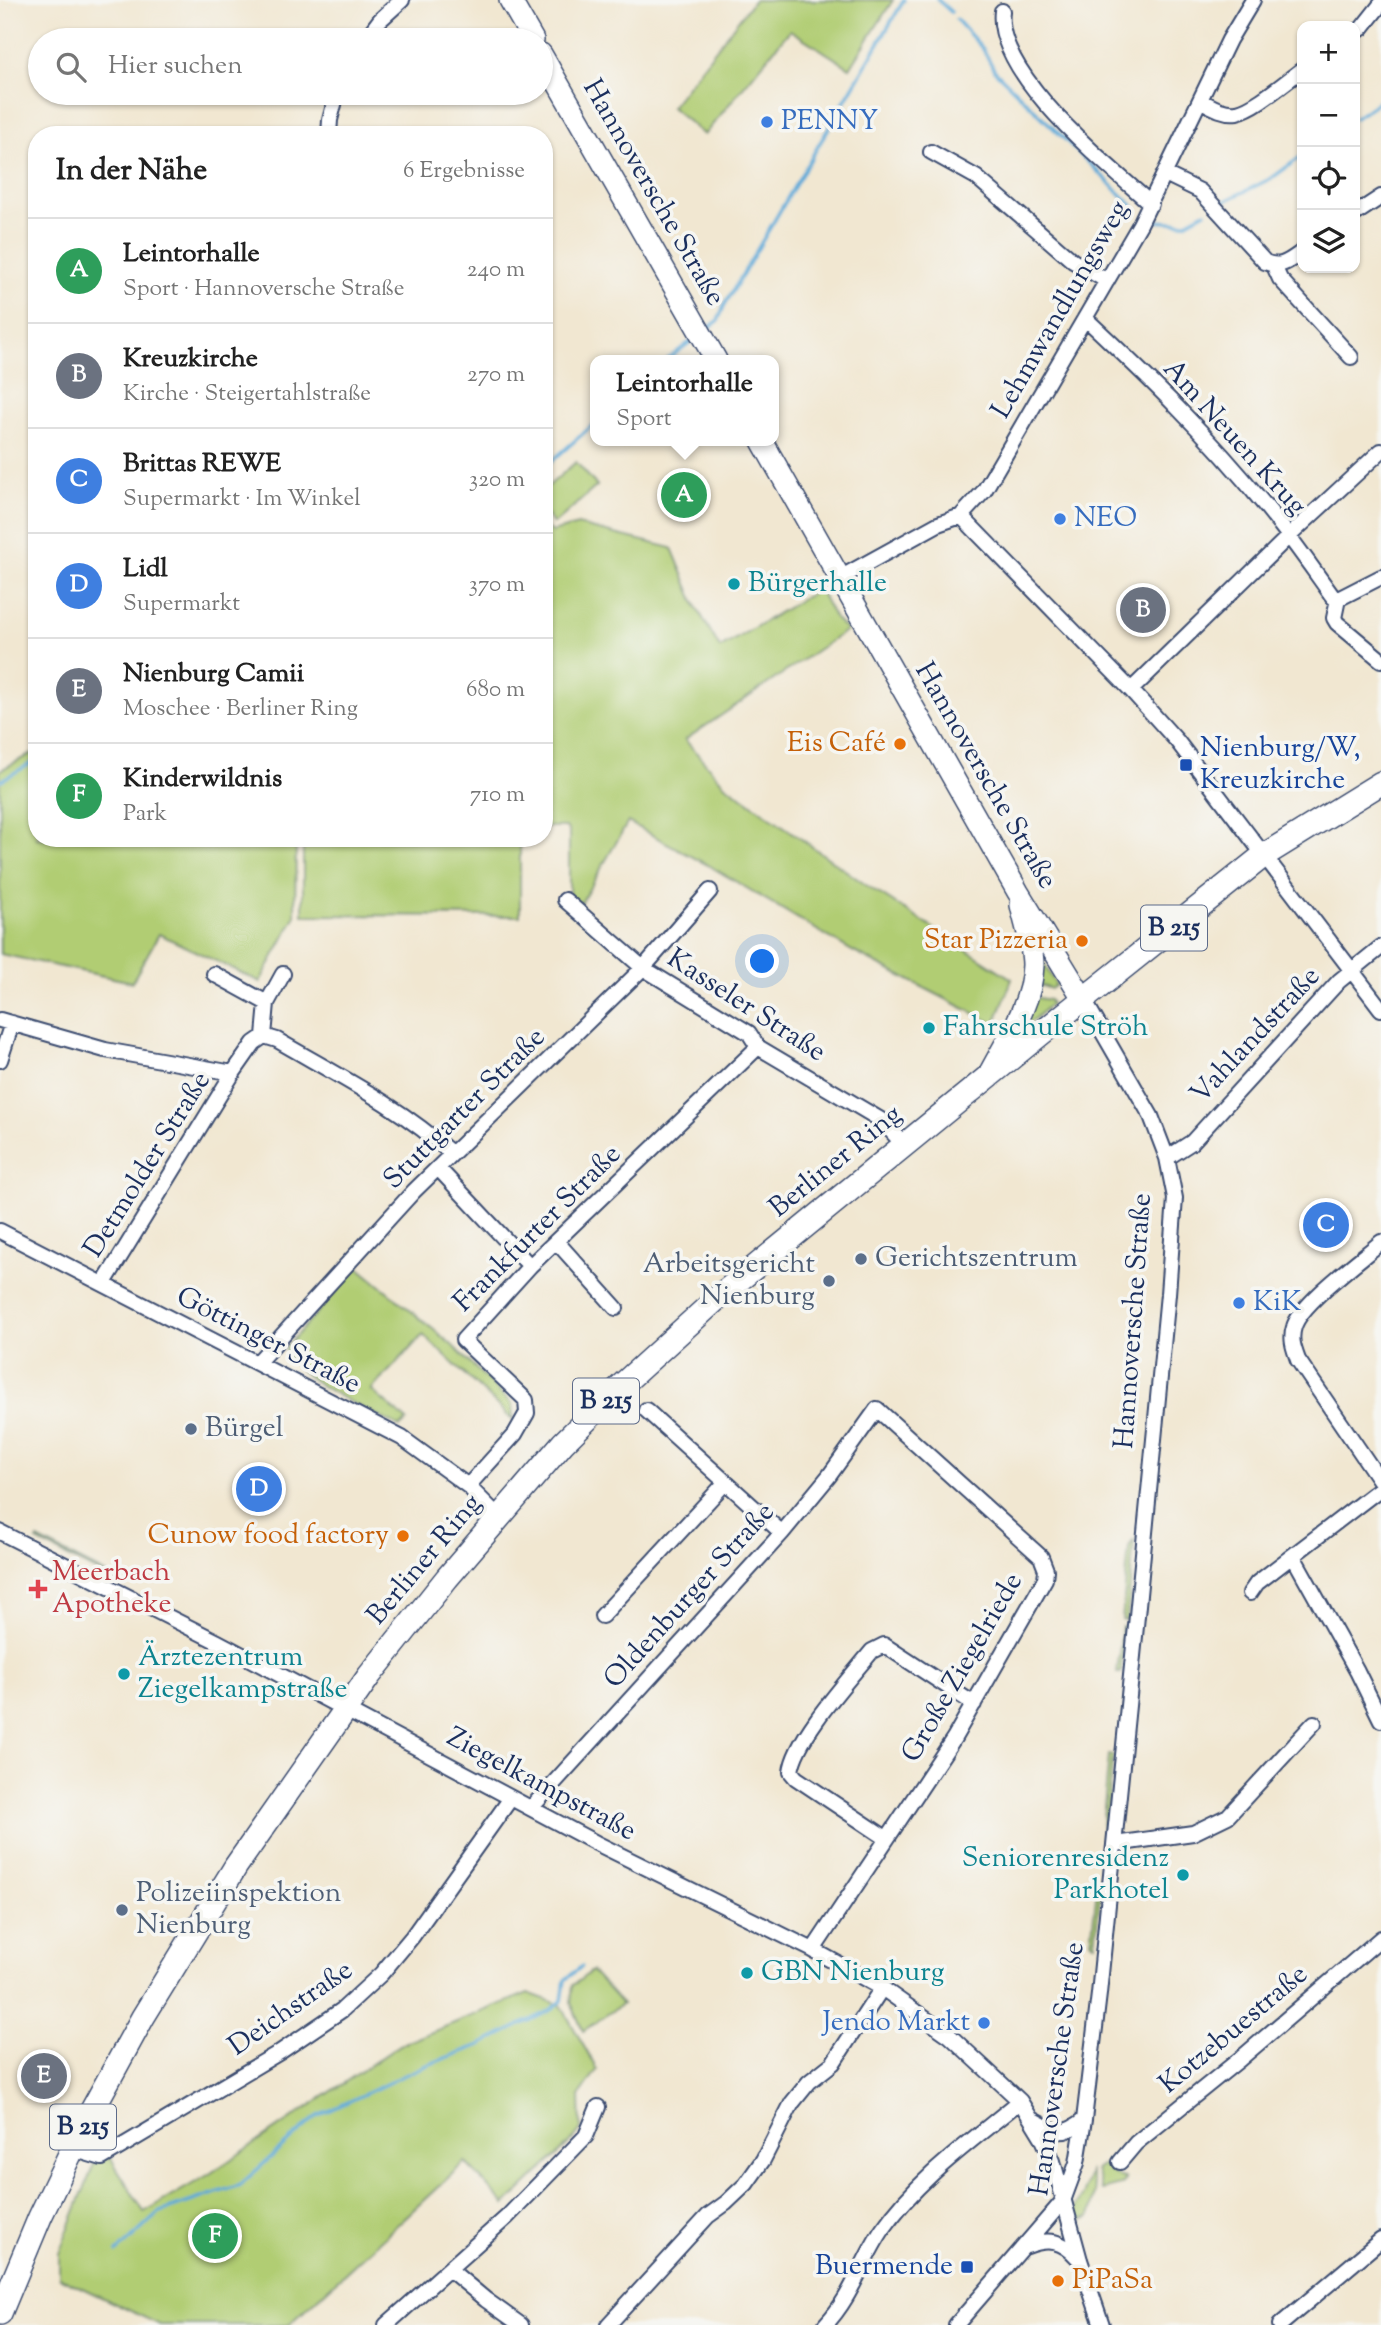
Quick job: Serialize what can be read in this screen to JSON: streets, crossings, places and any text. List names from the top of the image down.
{
  "streets": {
    "main road": ["B 215", "Berliner Ring"],
    "street": [
      "Hannoversche Straße",
      "Lehmwandlungsweg",
      "Am Neuen Krug",
      "Kasseler Straße",
      "Vahlandstraße",
      "Stuttgarter Straße",
      "Detmolder Straße",
      "Frankfurter Straße",
      "Göttinger Straße",
      "Oldenburger Straße",
      "Große Ziegelriede",
      "Ziegelkampstraße",
      "Deichstraße",
      "Kotzebuestraße"
    ]
  },
  "crossings": [
    ["Hannoversche Straße", "Lehmwandlungsweg"],
    ["Hannoversche Straße", "Vahlandstraße"],
    ["Hannoversche Straße", "Berliner Ring"],
    ["Hannoversche Straße", "Ziegelkampstraße"],
    ["Lehmwandlungsweg", "Am Neuen Krug"],
    ["Kasseler Straße", "Stuttgarter Straße"],
    ["Kasseler Straße", "Berliner Ring"],
    ["Kasseler Straße", "Frankfurter Straße"],
    ["Stuttgarter Straße", "Göttinger Straße"],
    ["Berliner Ring", "Göttinger Straße"],
    ["Berliner Ring", "Ziegelkampstraße"],
    ["Berliner Ring", "Deichstraße"],
    ["Detmolder Straße", "Göttinger Straße"],
    ["Frankfurter Straße", "Göttinger Straße"],
    ["Oldenburger Straße", "Große Ziegelriede"],
    ["Oldenburger Straße", "Ziegelkampstraße"],
    ["Große Ziegelriede", "Ziegelkampstraße"],
    ["Ziegelkampstraße", "Deichstraße"]
  ],
  "places": {
    "other": [
      "PENNY",
      "NEO",
      "Bürgerhalle",
      "Eis Café",
      "Star Pizzeria",
      "Fahrschule Ströh",
      "Gerichtszentrum",
      "Arbeitsgericht Nienburg",
      "KiK",
      "Bürgel",
      "Cunow food factory",
      "Ärztezentrum Ziegelkampstraße",
      "Seniorenresidenz Parkhotel",
      "Polizeiinspektion Nienburg",
      "GBN Nienburg",
      "Jendo Markt",
      "PiPaSa"
    ],
    "transit": ["Nienburg/W, Kreuzkirche", "Buermende"],
    "health": ["Meerbach Apotheke"]
  },
  "page": {
    "map_buttons": ["+", "−"],
    "search": "Hier suchen",
    "heading": ["In der Nähe", "6 Ergebnisse"],
    "list": [
      {
        "mark": "A",
        "name": "Leintorhalle",
        "note": "Sport · Hannoversche Straße",
        "value": "240 m"
      },
      {
        "mark": "B",
        "name": "Kreuzkirche",
        "note": "Kirche · Steigertahlstraße",
        "value": "270 m"
      },
      {
        "mark": "C",
        "name": "Brittas REWE",
        "note": "Supermarkt · Im Winkel",
        "value": "320 m"
      },
      {
        "mark": "D",
        "name": "Lidl",
        "note": "Supermarkt",
        "value": "370 m"
      },
      {
        "mark": "E",
        "name": "Nienburg Camii",
        "note": "Moschee · Berliner Ring",
        "value": "680 m"
      },
      {
        "mark": "F",
        "name": "Kinderwildnis",
        "note": "Park",
        "value": "710 m"
      }
    ],
    "popup": ["Leintorhalle", "Sport"],
    "pins": [
      "A",
      "B",
      "C",
      "D",
      "E",
      "F"
    ]
  }
}
